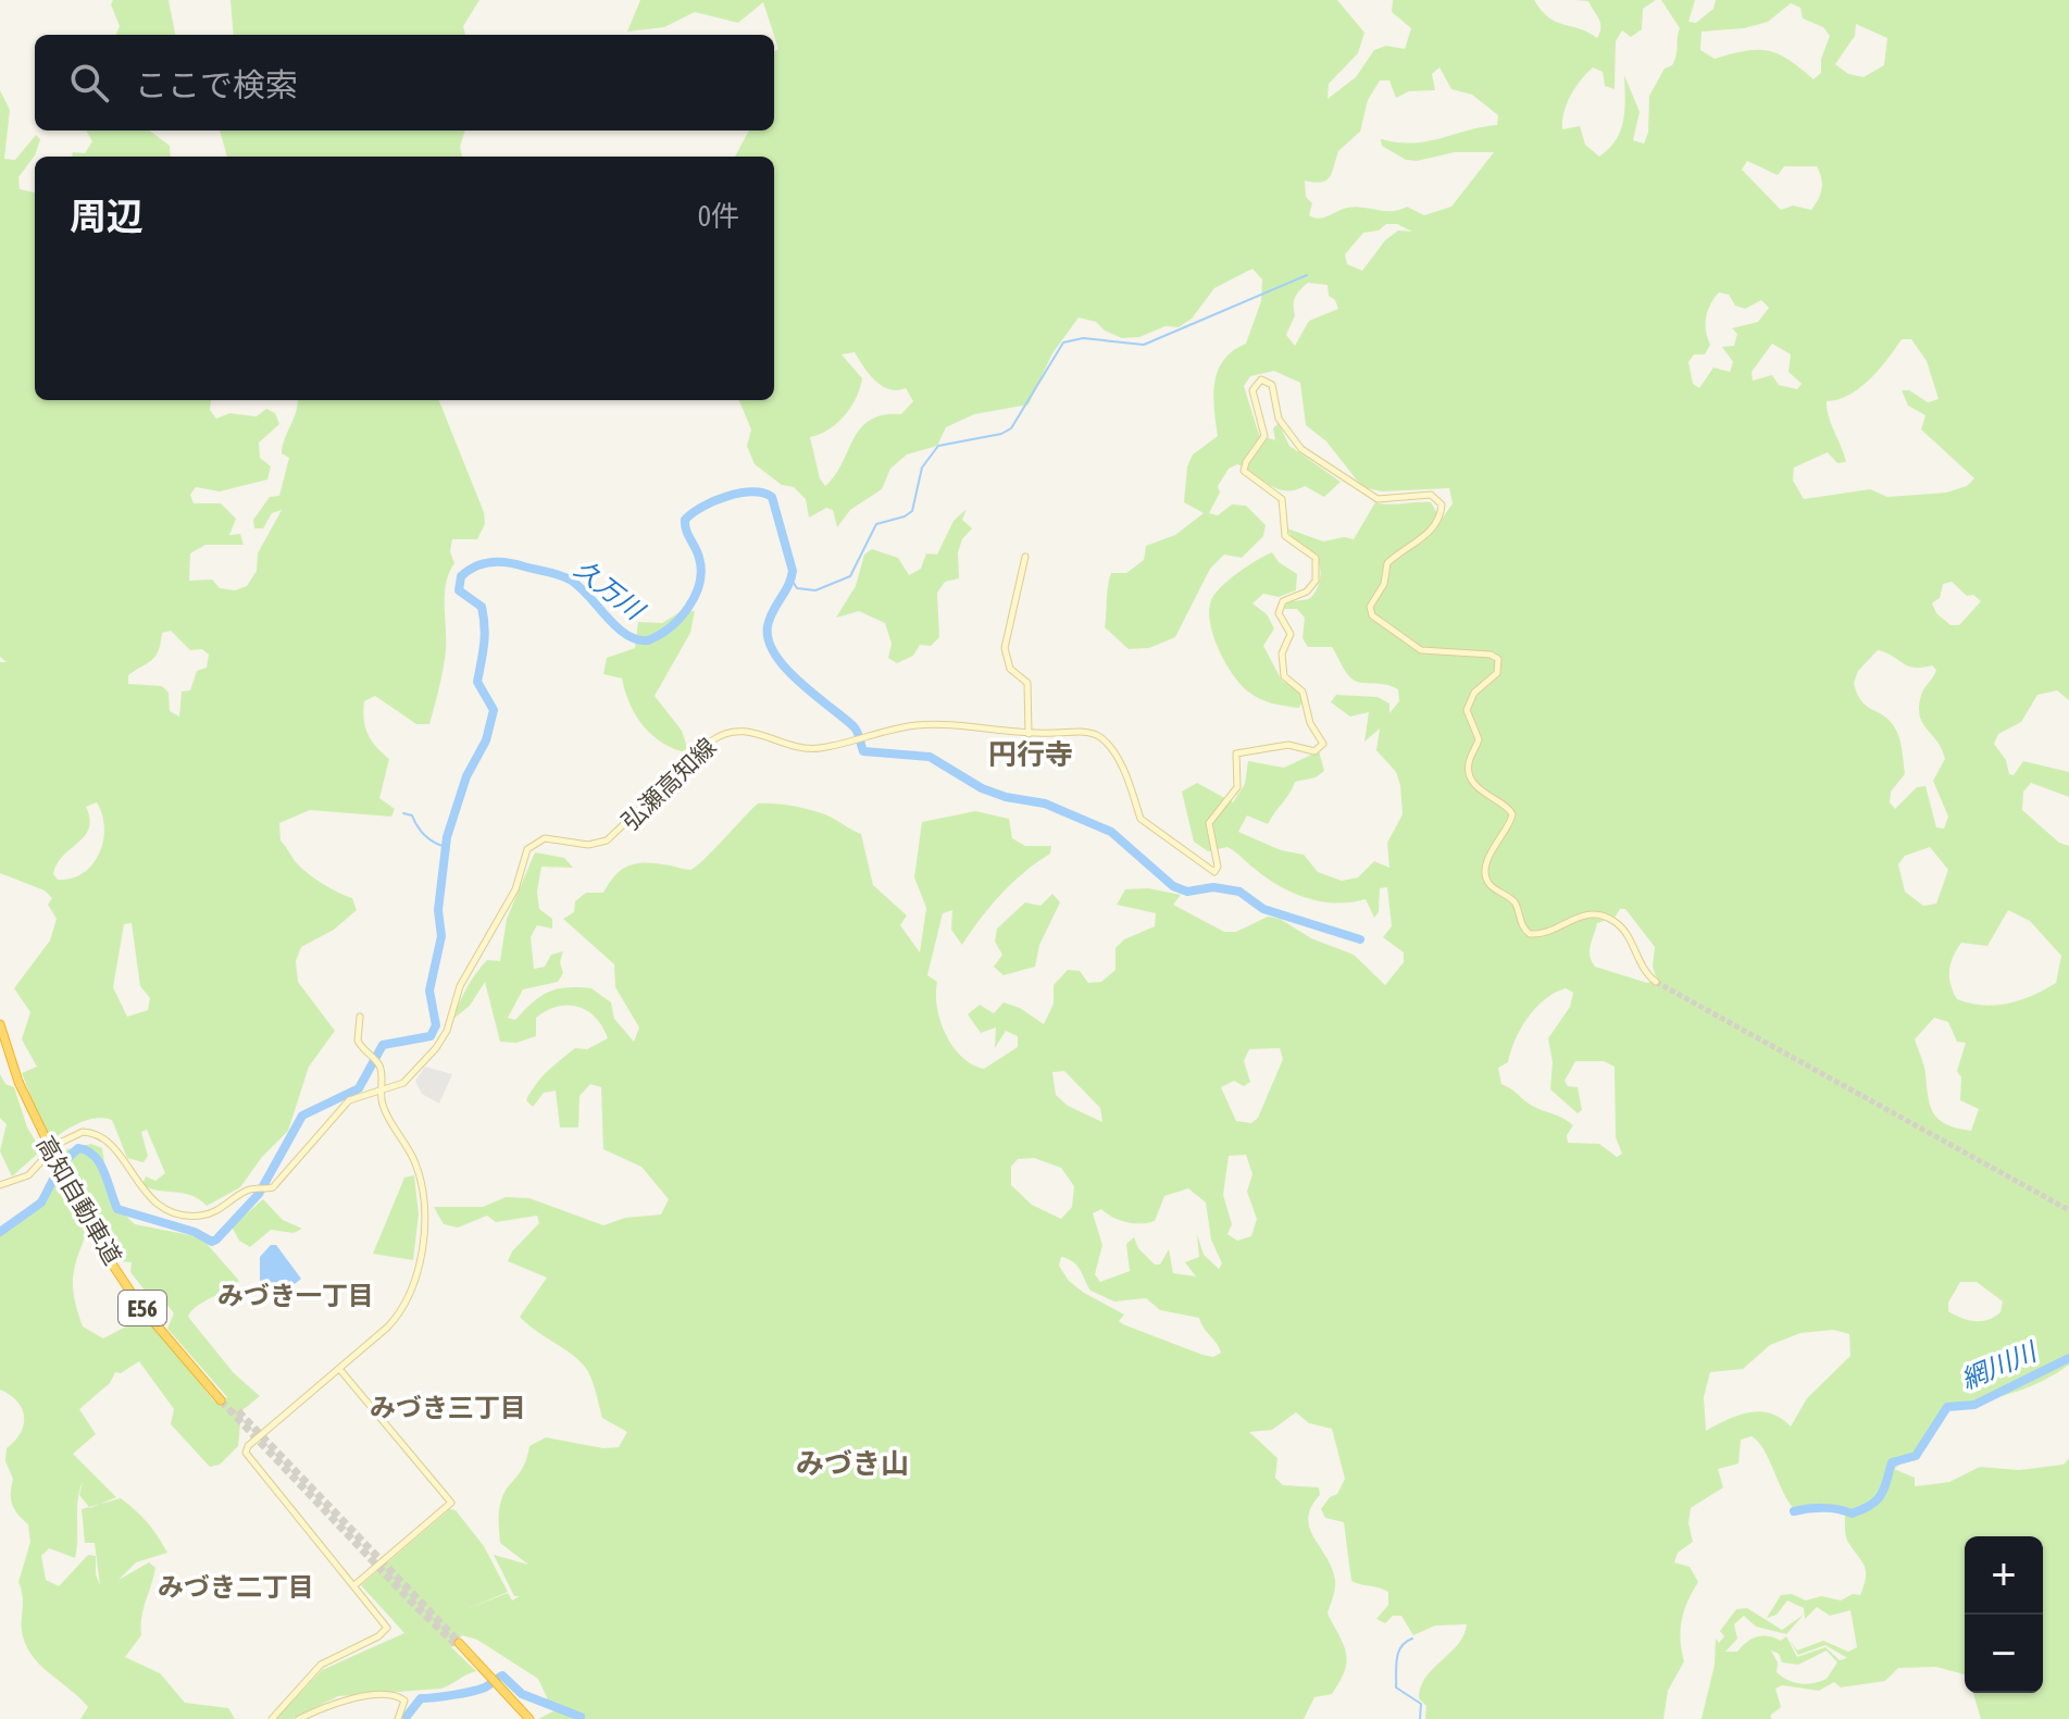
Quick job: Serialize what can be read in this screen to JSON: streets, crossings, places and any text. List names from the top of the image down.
{
  "streets": {
    "highway": ["高知自動車道", "E56"],
    "main road": ["弘瀬高知線"]
  },
  "districts": [
    "円行寺",
    "みづき一丁目",
    "みづき三丁目",
    "みづき山",
    "みづき二丁目"
  ],
  "water": ["久万川", "網川川"],
  "page": {
    "search": "ここで検索",
    "heading": ["周辺", "0件"],
    "map_buttons": ["+", "−"]
  }
}
